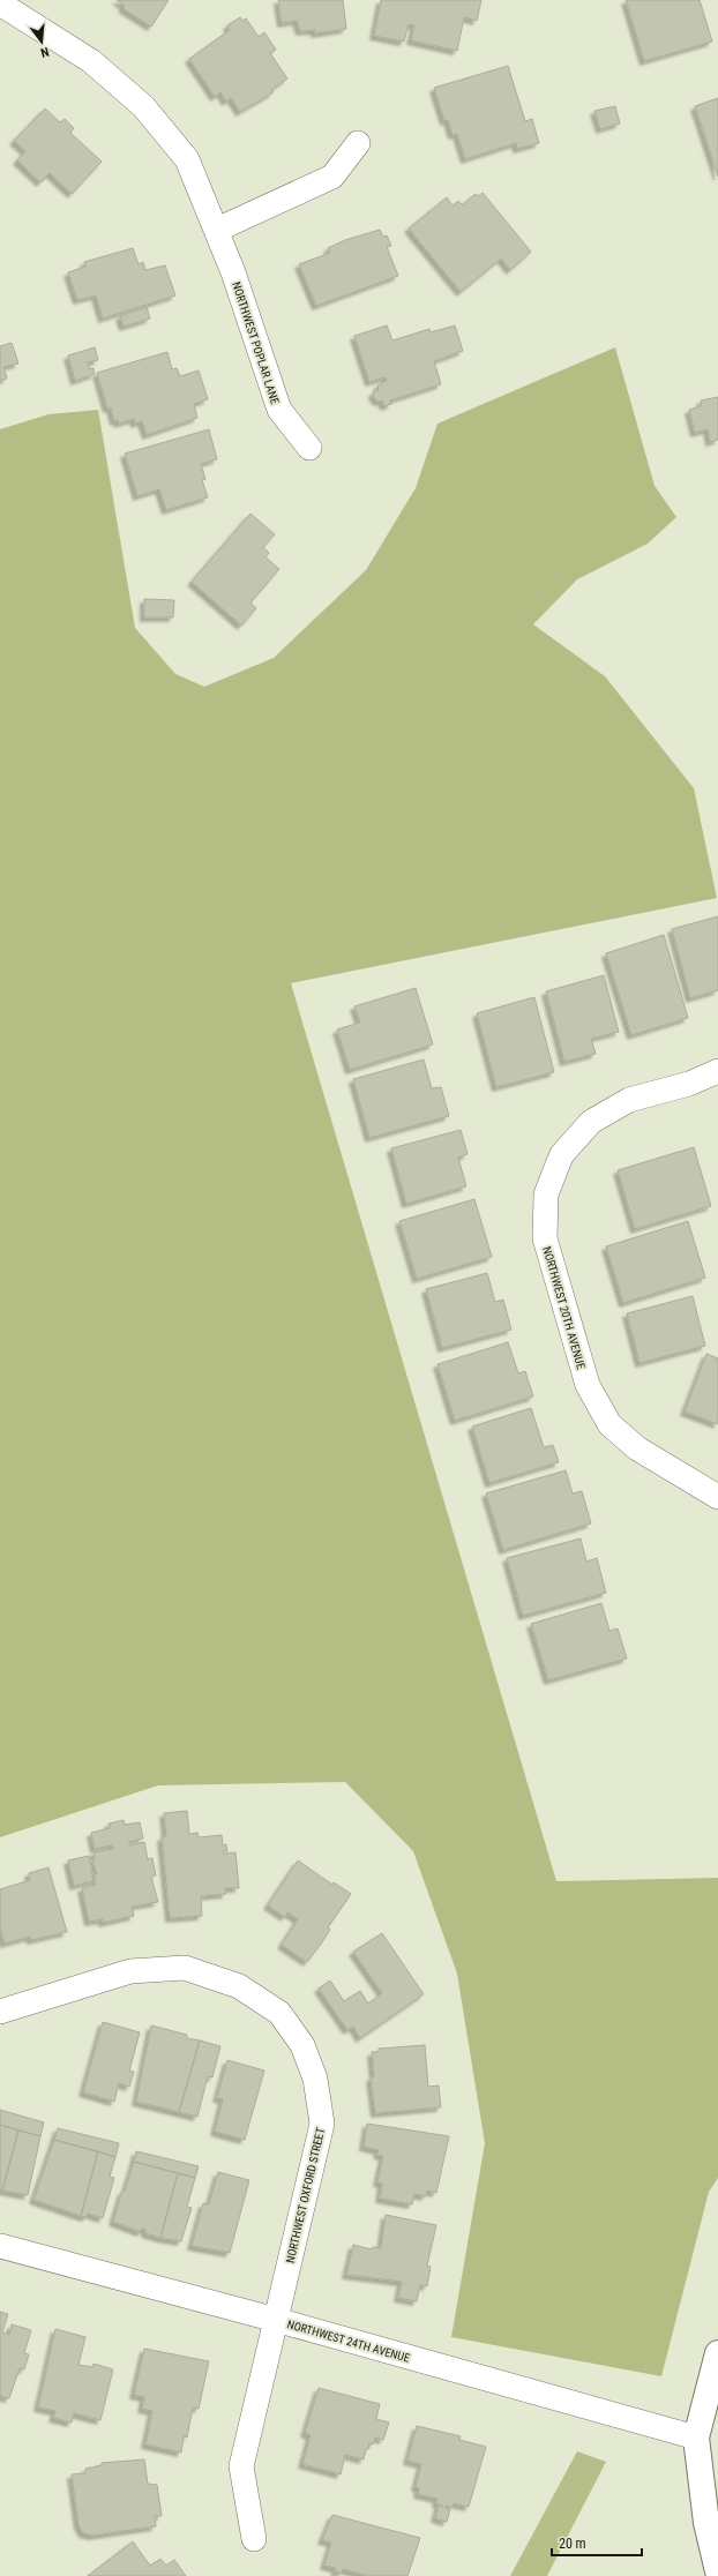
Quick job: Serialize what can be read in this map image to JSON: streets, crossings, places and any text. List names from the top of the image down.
{
  "streets": {
    "street": [
      "NORTHWEST POPLAR LANE",
      "NORTHWEST 20TH AVENUE",
      "NORTHWEST OXFORD STREET",
      "NORTHWEST 24TH AVENUE"
    ]
  },
  "crossings": [
    ["NORTHWEST OXFORD STREET", "NORTHWEST 24TH AVENUE"]
  ],
  "scale_bar": "20 m",
  "north": "bottom"
}
